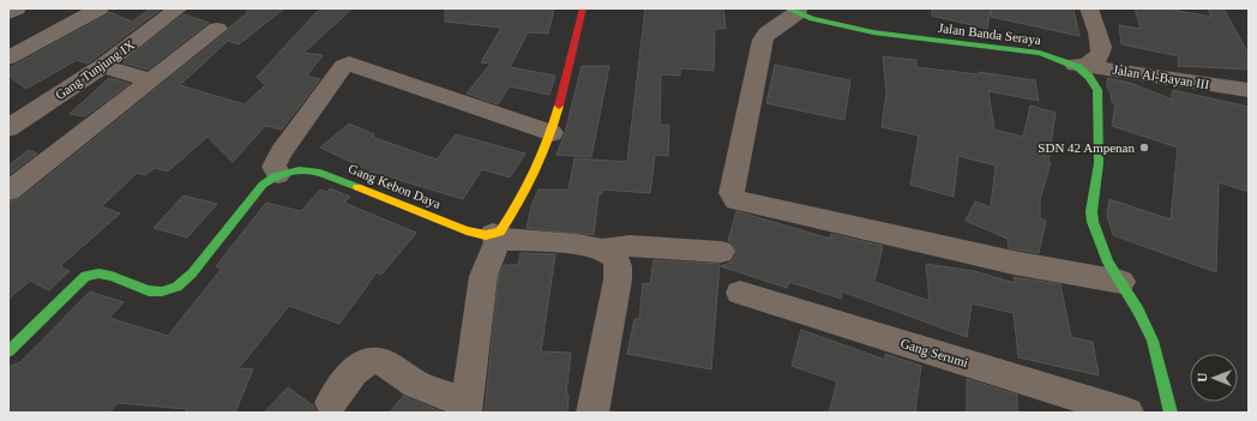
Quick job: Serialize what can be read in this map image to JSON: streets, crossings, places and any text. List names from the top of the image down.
{
  "streets": {
    "street": [
      "Jalan Banda Seraya",
      "Gang Tunjung IX",
      "Jalan Al-Bayan III",
      "Gang Kebon Daya",
      "Gang Serumi"
    ]
  },
  "crossings": [
    ["Jalan Banda Seraya", "Jalan Al-Bayan III"]
  ],
  "places": ["SDN 42 Ampenan"],
  "north": "left"
}
